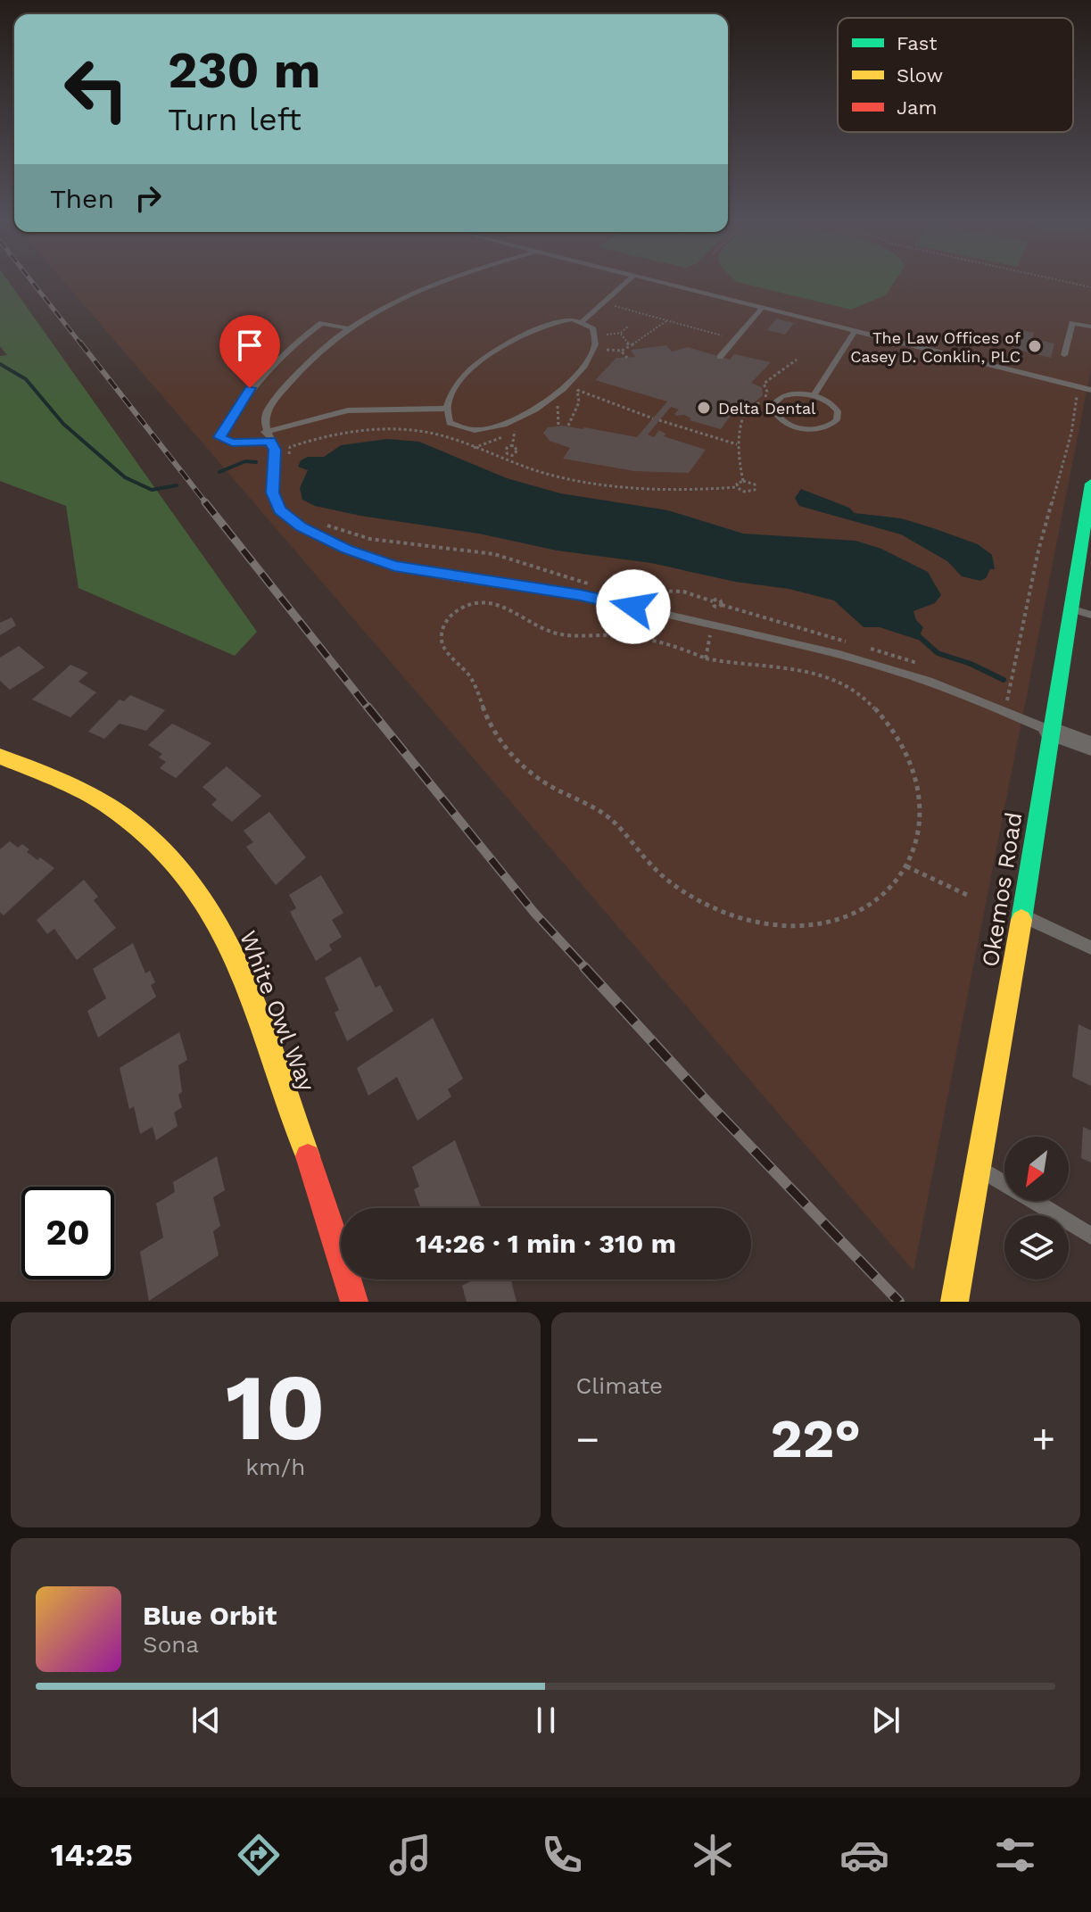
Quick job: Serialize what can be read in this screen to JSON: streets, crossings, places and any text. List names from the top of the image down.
{
  "streets": {
    "main road": ["Okemos Road", "White Owl Way"]
  },
  "places": ["The Law Offices of Casey D. Conklin, PLC", "Delta Dental"],
  "legend": ["Fast", "Slow", "Jam"],
  "north": "bottom left",
  "page": {
    "turn": ["230 m", "Turn left"],
    "then": "Then",
    "limit": "20",
    "trip": "14:26 · 1 min · 310 m",
    "tile": [
      ["10", "km/h"],
      "Climate"
    ],
    "heat": ["−", "22°", "+"],
    "song": ["Blue Orbit", "Sona"],
    "tabs": "14:25"
  }
}
